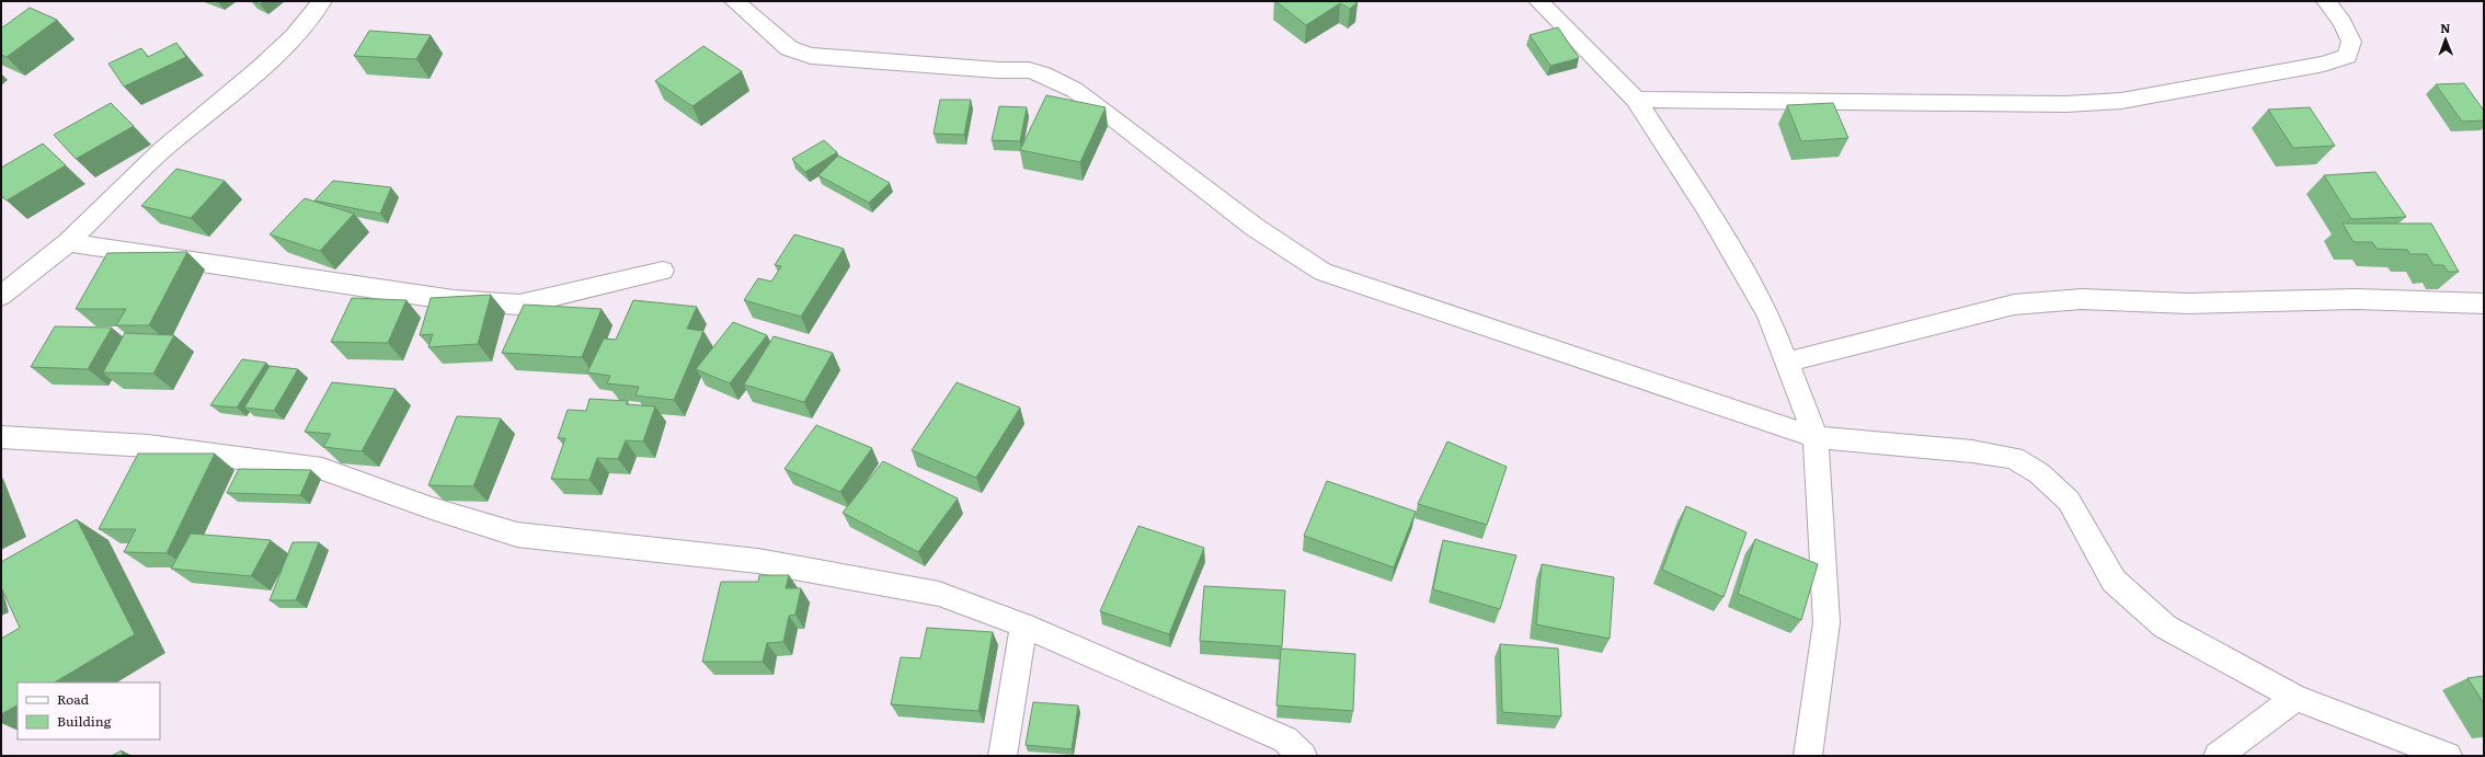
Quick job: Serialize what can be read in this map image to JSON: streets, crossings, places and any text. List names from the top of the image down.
{
  "legend": ["Road", "Building"],
  "north": "top"
}
